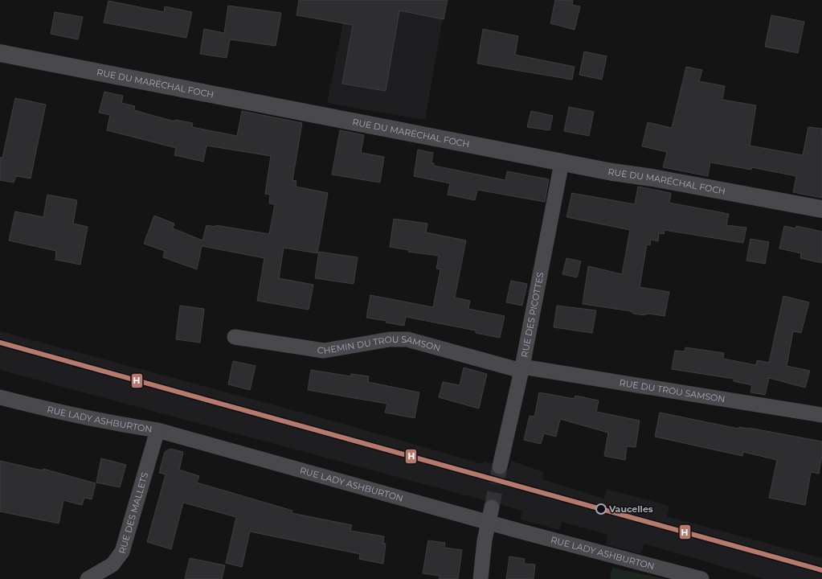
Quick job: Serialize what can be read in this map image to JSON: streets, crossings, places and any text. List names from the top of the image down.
{
  "streets": {
    "street": [
      "RUE DU MARÉCHAL FOCH",
      "RUE DES PICOTTES",
      "CHEMIN DU TROU SAMSON",
      "RUE DU TROU SAMSON",
      "RUE LADY ASHBURTON",
      "RUE DES MALLETS"
    ]
  },
  "crossings": [
    ["RUE DU MARÉCHAL FOCH", "RUE DES PICOTTES"],
    ["RUE DES PICOTTES", "CHEMIN DU TROU SAMSON"],
    ["RUE DES PICOTTES", "RUE DU TROU SAMSON"],
    ["CHEMIN DU TROU SAMSON", "RUE DU TROU SAMSON"],
    ["RUE LADY ASHBURTON", "RUE DES MALLETS"]
  ],
  "places": ["Vaucelles"],
  "lines": ["transit line H"]
}
